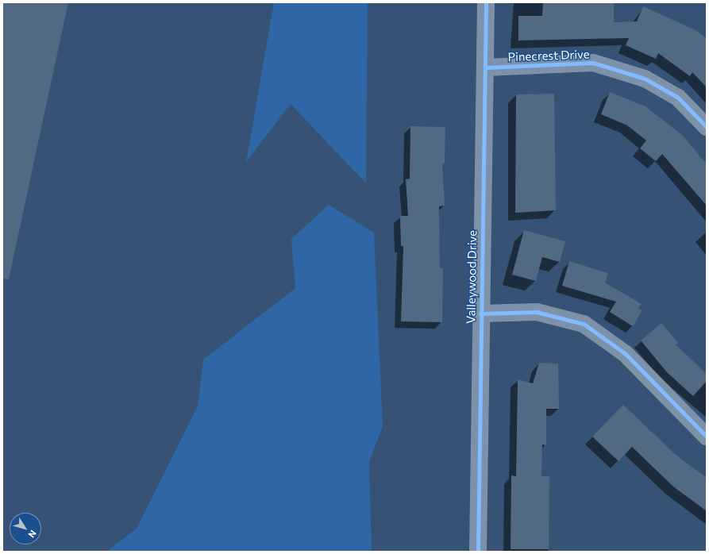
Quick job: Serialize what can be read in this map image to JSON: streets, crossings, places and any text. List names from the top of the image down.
{
  "streets": {
    "street": ["Pinecrest Drive", "Valleywood Drive"]
  },
  "crossings": [
    ["Pinecrest Drive", "Valleywood Drive"]
  ],
  "north": "bottom right"
}
